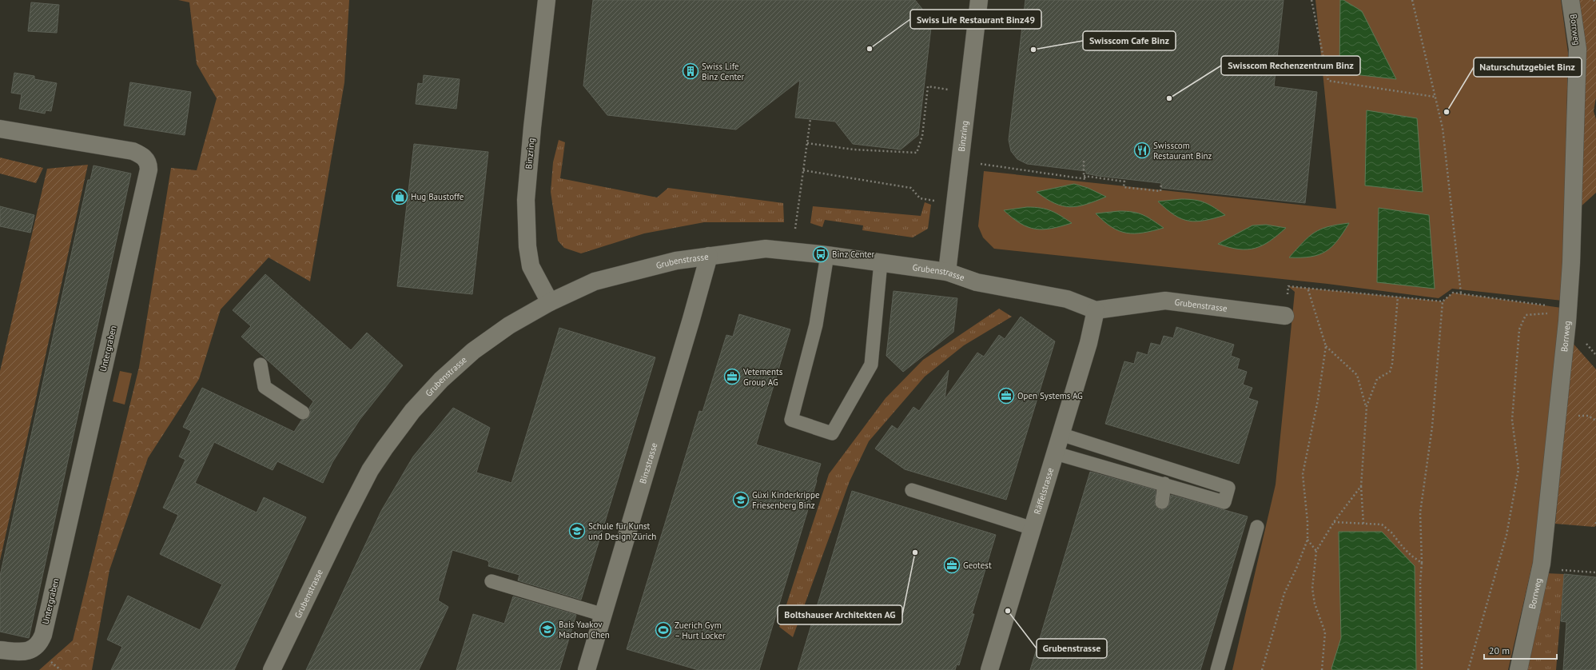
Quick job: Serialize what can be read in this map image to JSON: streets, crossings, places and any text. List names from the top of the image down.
{
  "streets": {
    "street": [
      "Borrweg",
      "Binzring",
      "Grubenstrasse",
      "Untergraben",
      "Binzstrasse",
      "Räffelstrasse"
    ]
  },
  "crossings": [
    ["Binzring", "Grubenstrasse"],
    ["Grubenstrasse", "Binzstrasse"],
    ["Grubenstrasse", "Räffelstrasse"]
  ],
  "places": {
    "other": [
      "Swiss Life Restaurant Binz49",
      "Swisscom Cafe Binz",
      "Swisscom Rechenzentrum Binz",
      "Naturschutzgebiet Binz",
      "Boltshauser Architekten AG",
      "Grubenstrasse"
    ],
    "building": ["Swiss Life Binz Center"],
    "restaurant": ["Swisscom Restaurant Binz"],
    "shop": ["Hug Baustoffe"],
    "bus stop": ["Binz Center"],
    "office": ["Vetements Group AG", "Open Systems AG", "Geotest"],
    "school or university": ["Güxi Kinderkrippe Friesenberg Binz", "Schule für Kunst und Design Zürich", "Bais Yaakov Machon Chen"],
    "sports": ["Zuerich Gym – Hurt Locker"]
  },
  "scale_bar": "20 m"
}
